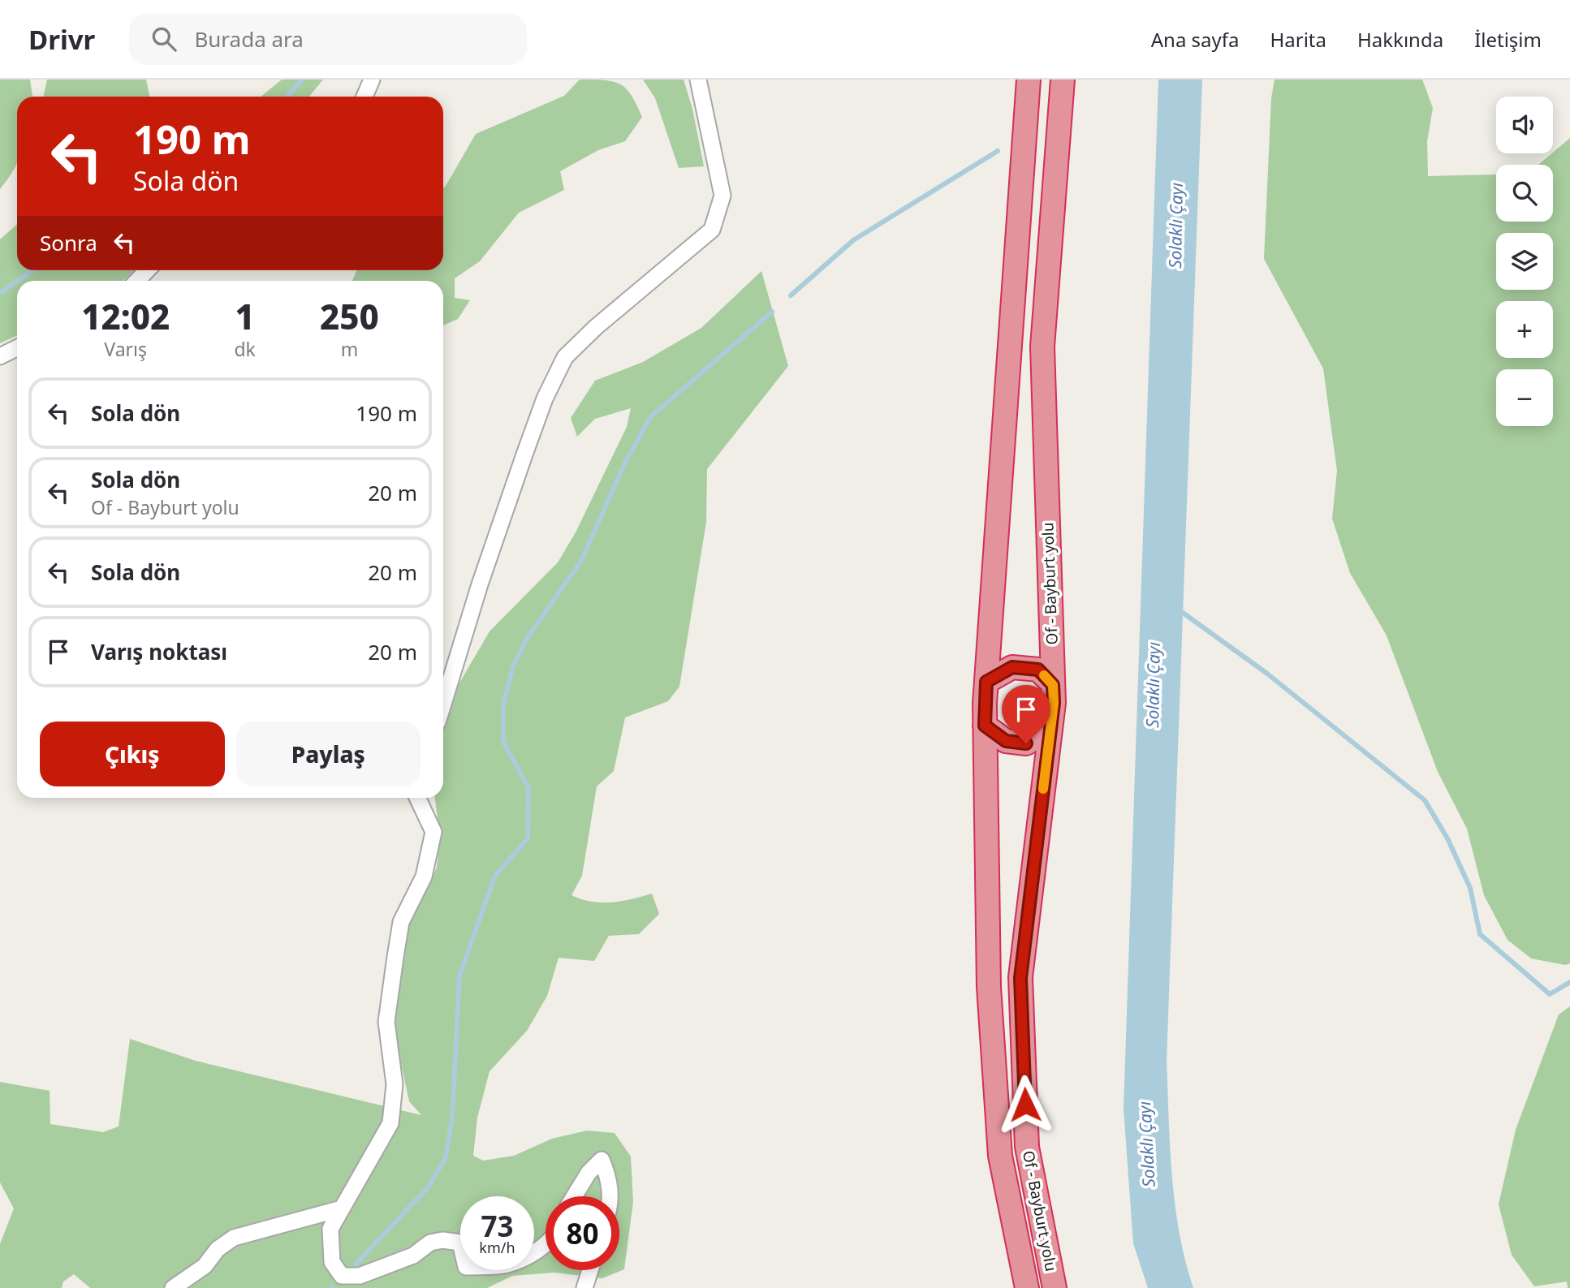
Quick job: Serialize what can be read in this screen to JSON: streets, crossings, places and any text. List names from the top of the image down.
{
  "streets": {
    "highway": ["Of - Bayburt yolu"]
  },
  "water": ["Solaklı Çayı"],
  "page": {
    "header": "Drivr",
    "search": "Burada ara",
    "nav": [
      "Ana sayfa",
      "Harita",
      "Hakkında",
      "İletişim"
    ],
    "map_buttons": ["+", "−"],
    "turn": ["190 m", "Sola dön"],
    "then": "Sonra",
    "eta": [
      "12:02",
      "Varış",
      "1",
      "dk",
      "250",
      "m"
    ],
    "list": [
      {
        "name": "Sola dön",
        "value": "190 m"
      },
      {
        "name": "Sola dön",
        "note": "Of - Bayburt yolu",
        "value": "20 m"
      },
      {
        "name": "Sola dön",
        "value": "20 m"
      },
      {
        "name": "Varış noktası",
        "value": "20 m"
      }
    ],
    "buttons": ["Çıkış", "Paylaş"],
    "speed": "73 km/h",
    "limit": "80"
  }
}
